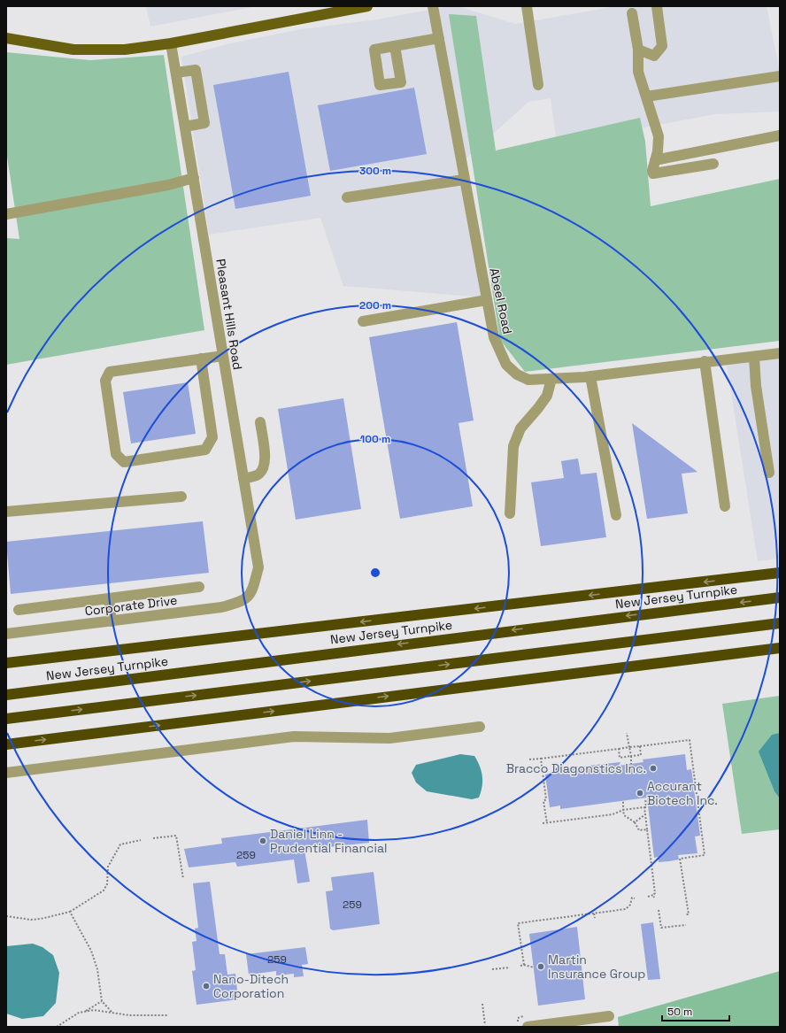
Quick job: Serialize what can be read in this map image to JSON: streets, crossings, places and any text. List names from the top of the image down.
{
  "streets": {
    "highway": ["New Jersey Turnpike"],
    "street": ["Abeel Road", "Pleasant Hills Road", "Corporate Drive"]
  },
  "crossings": [
    ["Pleasant Hills Road", "Corporate Drive"]
  ],
  "places": [
    "Bracco Diagonstics Inc.",
    "Accurant Biotech Inc.",
    "Daniel Linn - Prudential Financial",
    "Martin Insurance Group",
    "Nano-Ditech Corporation"
  ],
  "house_numbers": ["259", "259", "259"],
  "scale_bar": "50 m",
  "rings": ["300 m", "200 m", "100 m"]
}
